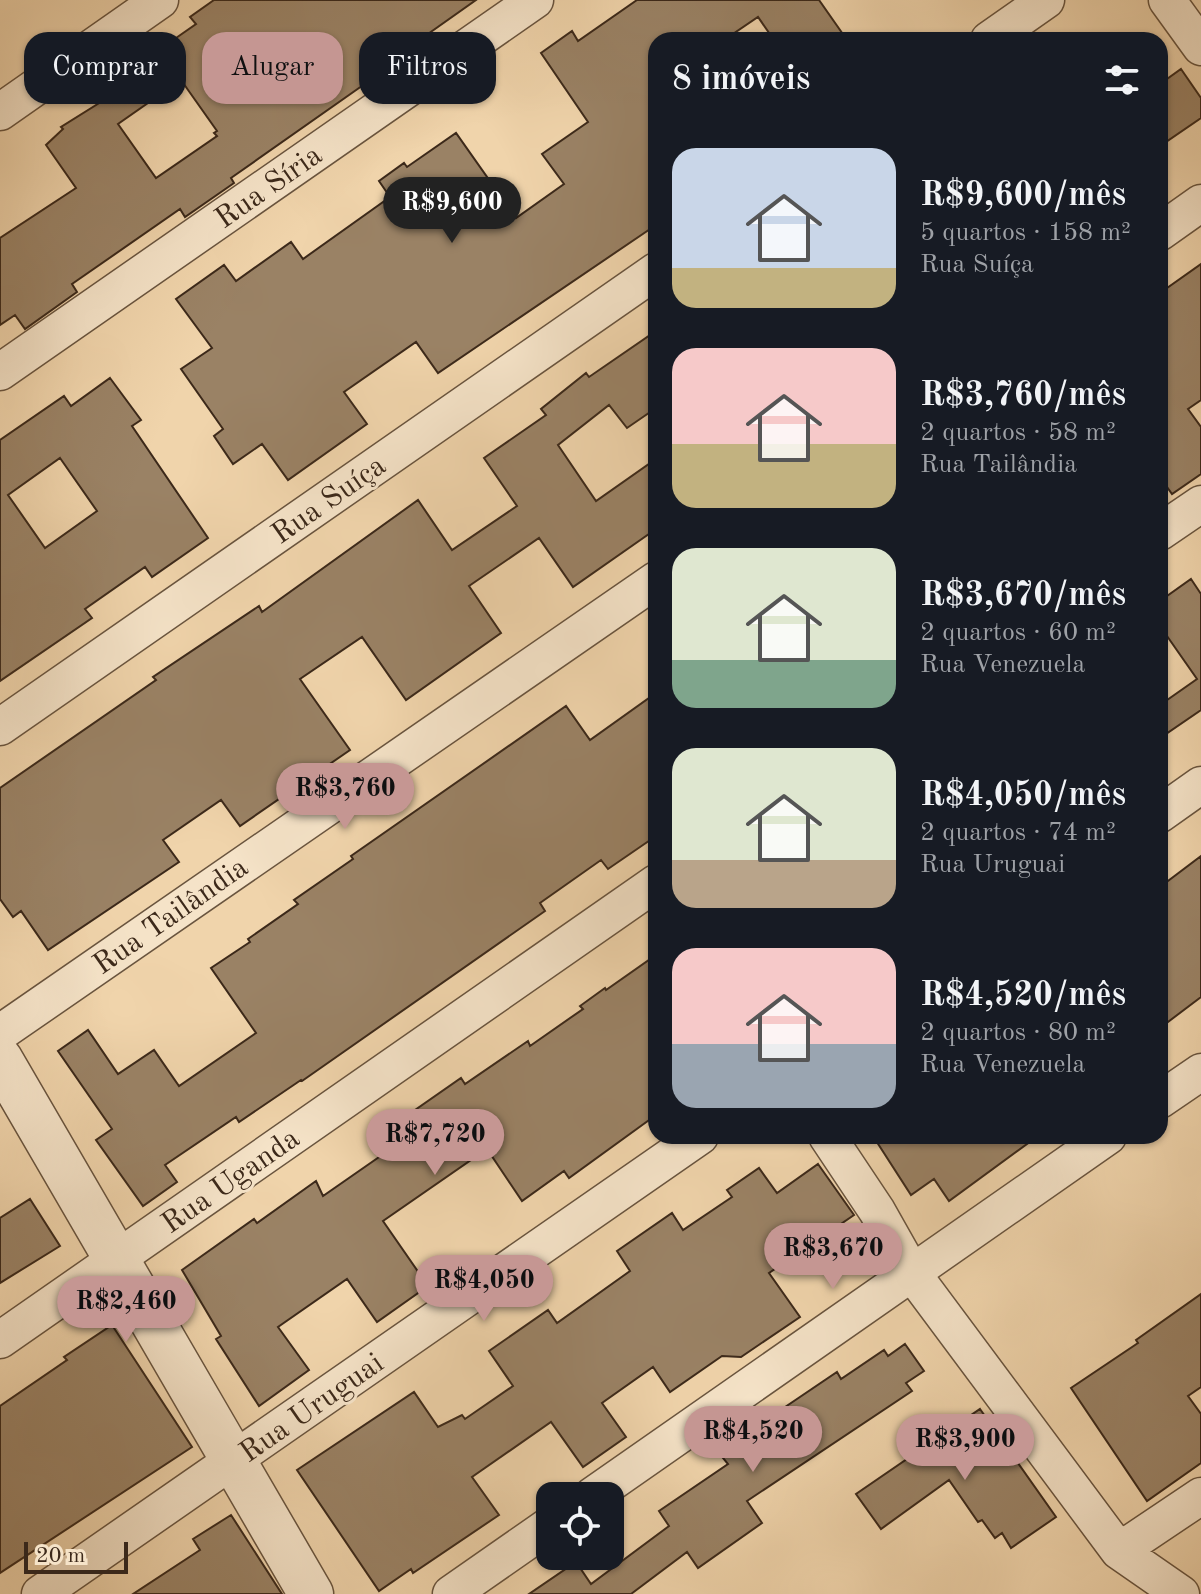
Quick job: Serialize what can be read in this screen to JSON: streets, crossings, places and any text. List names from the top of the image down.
{
  "streets": {
    "street": [
      "Rua Síria",
      "Rua Suíça",
      "Rua Tailândia",
      "Rua Uganda",
      "Rua Uruguai"
    ]
  },
  "scale_bar": "20 m",
  "page": {
    "chip": ["Comprar", "Alugar", "Filtros"],
    "heading": "8 imóveis",
    "list": [
      {
        "name": "R$9,600/mês",
        "note": "5 quartos · 158 m² · Rua Suíça"
      },
      {
        "name": "R$3,760/mês",
        "note": "2 quartos · 58 m² · Rua Tailândia"
      },
      {
        "name": "R$3,670/mês",
        "note": "2 quartos · 60 m² · Rua Venezuela"
      },
      {
        "name": "R$4,050/mês",
        "note": "2 quartos · 74 m² · Rua Uruguai"
      },
      {
        "name": "R$4,520/mês",
        "note": "2 quartos · 80 m² · Rua Venezuela"
      }
    ],
    "price": [
      "R$9,600",
      "R$3,760",
      "R$7,720",
      "R$3,670",
      "R$4,050",
      "R$2,460",
      "R$4,520",
      "R$3,900"
    ],
    "scale": "20 m"
  }
}
